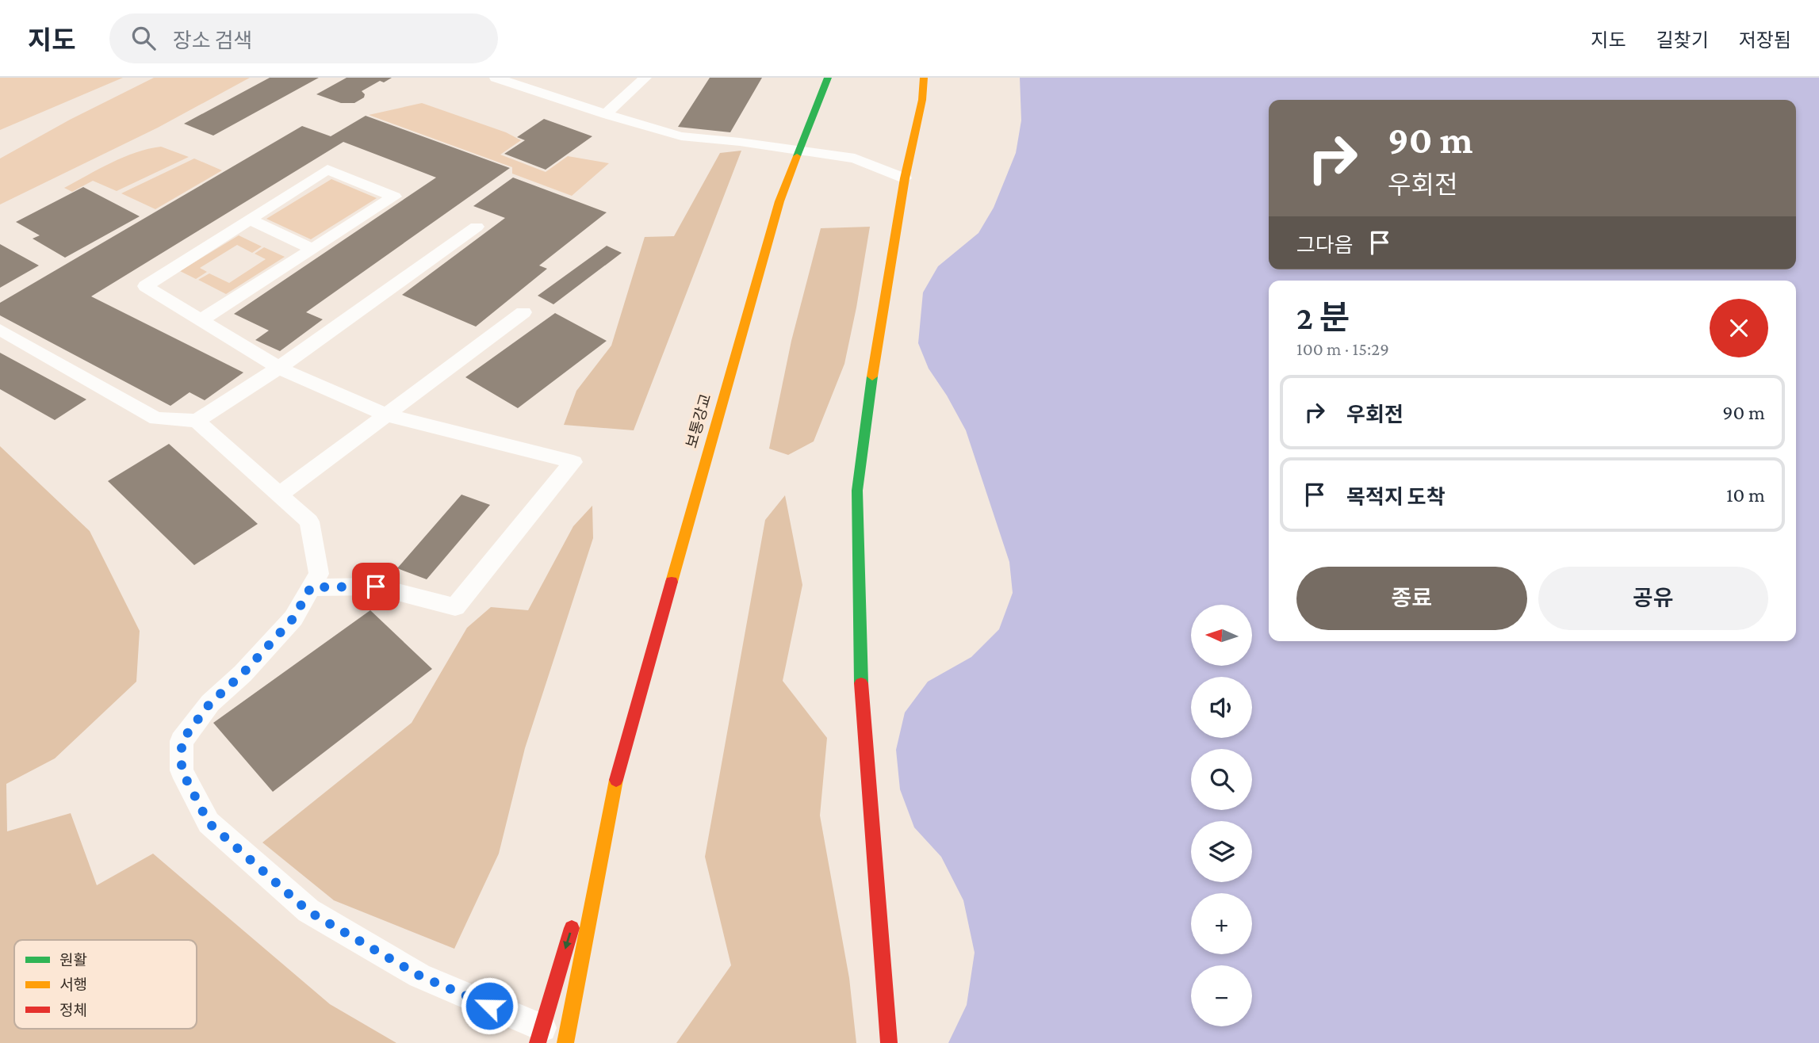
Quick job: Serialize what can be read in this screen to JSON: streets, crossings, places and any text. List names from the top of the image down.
{
  "streets": {
    "main road": ["보통강교"]
  },
  "legend": ["원활", "서행", "정체"],
  "north": "left",
  "page": {
    "header": "지도",
    "search": "장소 검색",
    "nav": ["지도", "길찾기", "저장됨"],
    "turn": ["90 m", "우회전"],
    "then": "그다음",
    "heading": ["2 분", "100 m · 15:29"],
    "list": [
      {
        "name": "우회전",
        "value": "90 m"
      },
      {
        "name": "목적지 도착",
        "value": "10 m"
      }
    ],
    "buttons": ["종료", "공유"],
    "map_buttons": ["+", "−"]
  }
}
